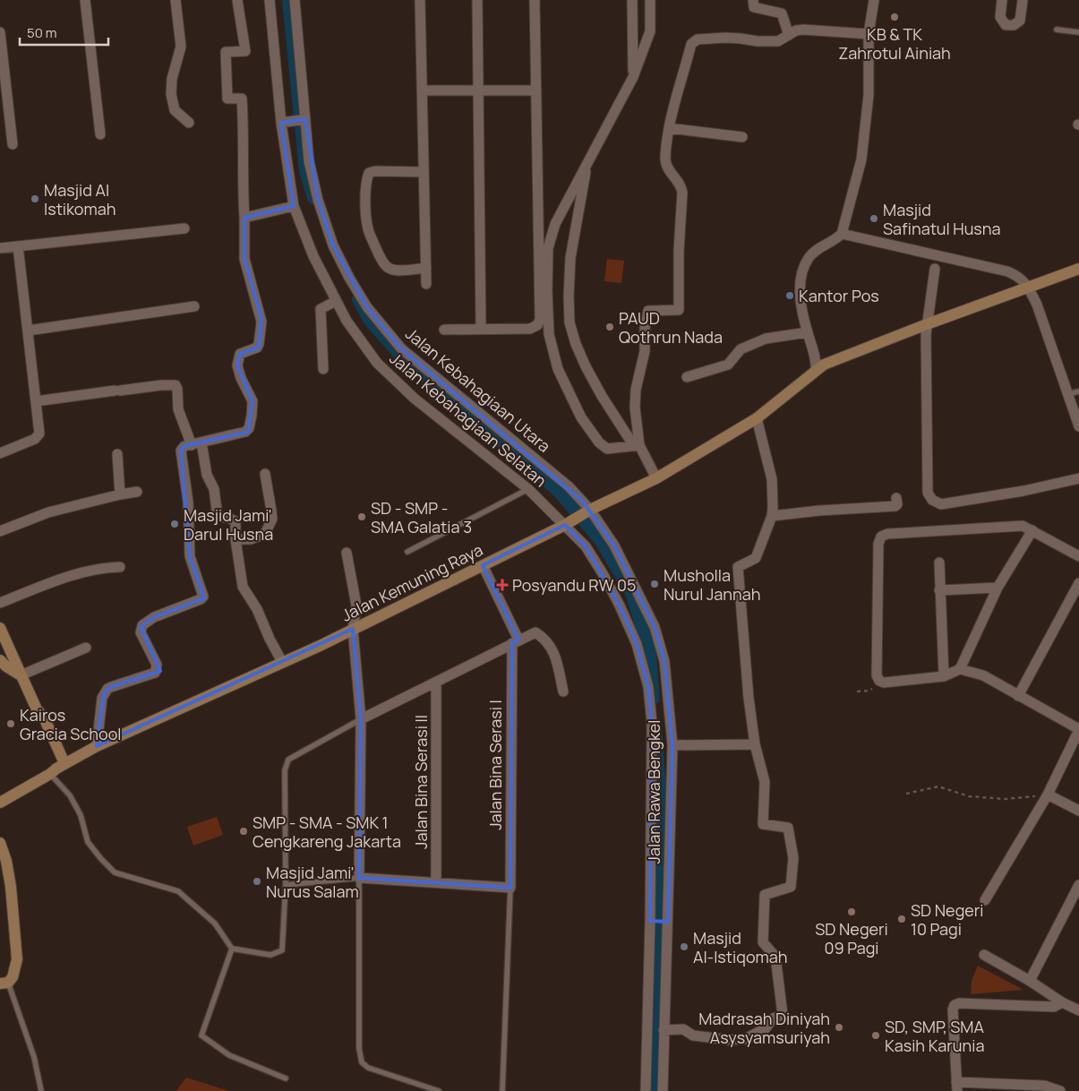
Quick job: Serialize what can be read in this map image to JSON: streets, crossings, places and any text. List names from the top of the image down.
{
  "streets": {
    "street": [
      "Jalan Kebahagiaan Utara",
      "Jalan Kebahagiaan Selatan",
      "Jalan Kemuning Raya",
      "Jalan Bina Serasi I",
      "Jalan Bina Serasi II",
      "Jalan Rawa Bengkel"
    ]
  },
  "crossings": [
    ["Jalan Kebahagiaan Utara", "Jalan Kemuning Raya"],
    ["Jalan Kebahagiaan Utara", "Jalan Rawa Bengkel"],
    ["Jalan Kebahagiaan Selatan", "Jalan Kemuning Raya"],
    ["Jalan Kebahagiaan Selatan", "Jalan Rawa Bengkel"],
    ["Jalan Kemuning Raya", "Jalan Rawa Bengkel"]
  ],
  "places": {
    "other": [
      "KB & TK Zahrotul Ainiah",
      "Masjid Al Istikomah",
      "Masjid Safinatul Husna",
      "Kantor Pos",
      "PAUD Qothrun Nada",
      "SD - SMP - SMA Galatia 3",
      "Masjid Jami' Darul Husna",
      "Musholla Nurul Jannah",
      "Kairos Gracia School",
      "SMP - SMA - SMK 1 Cengkareng Jakarta",
      "Masjid Jami' Nurus Salam",
      "SD Negeri 09 Pagi",
      "SD Negeri 10 Pagi",
      "Masjid Al-Istiqomah",
      "Madrasah Diniyah Asysyamsuriyah",
      "SD, SMP, SMA Kasih Karunia"
    ],
    "health": ["Posyandu RW 05"]
  },
  "scale_bar": "50 m"
}
